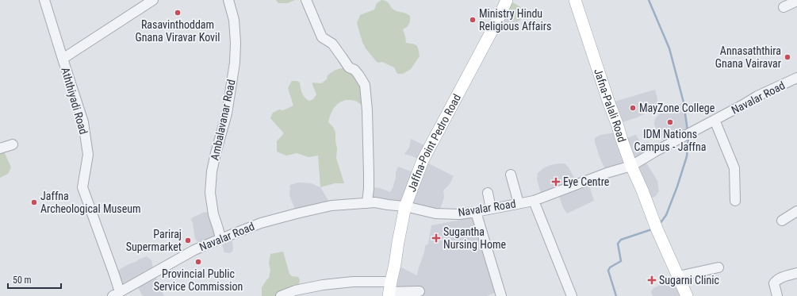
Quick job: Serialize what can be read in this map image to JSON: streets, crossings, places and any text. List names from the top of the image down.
{
  "streets": {
    "main road": ["Jafna-Palali Road", "Jaffna-Point Pedro Road"],
    "street": ["Navalar Road", "Aththiyadi Road", "Ambalavanar Road"]
  },
  "crossings": [
    ["Navalar Road", "Aththiyadi Road"],
    ["Navalar Road", "Jafna-Palali Road"],
    ["Navalar Road", "Ambalavanar Road"],
    ["Navalar Road", "Jaffna-Point Pedro Road"]
  ],
  "places": {
    "other": [
      "Rasavinthoddam Gnana Viravar Kovil",
      "Ministry Hindu Religious Affairs",
      "Annasaththira Gnana Vairavar",
      "MayZone College",
      "IDM Nations Campus - Jaffna",
      "Jaffna Archeological Museum",
      "Pariraj Supermarket",
      "Provincial Public Service Commission"
    ],
    "health": ["Eye Centre", "Sugantha Nursing Home", "Sugarni Clinic"]
  },
  "scale_bar": "50 m"
}
